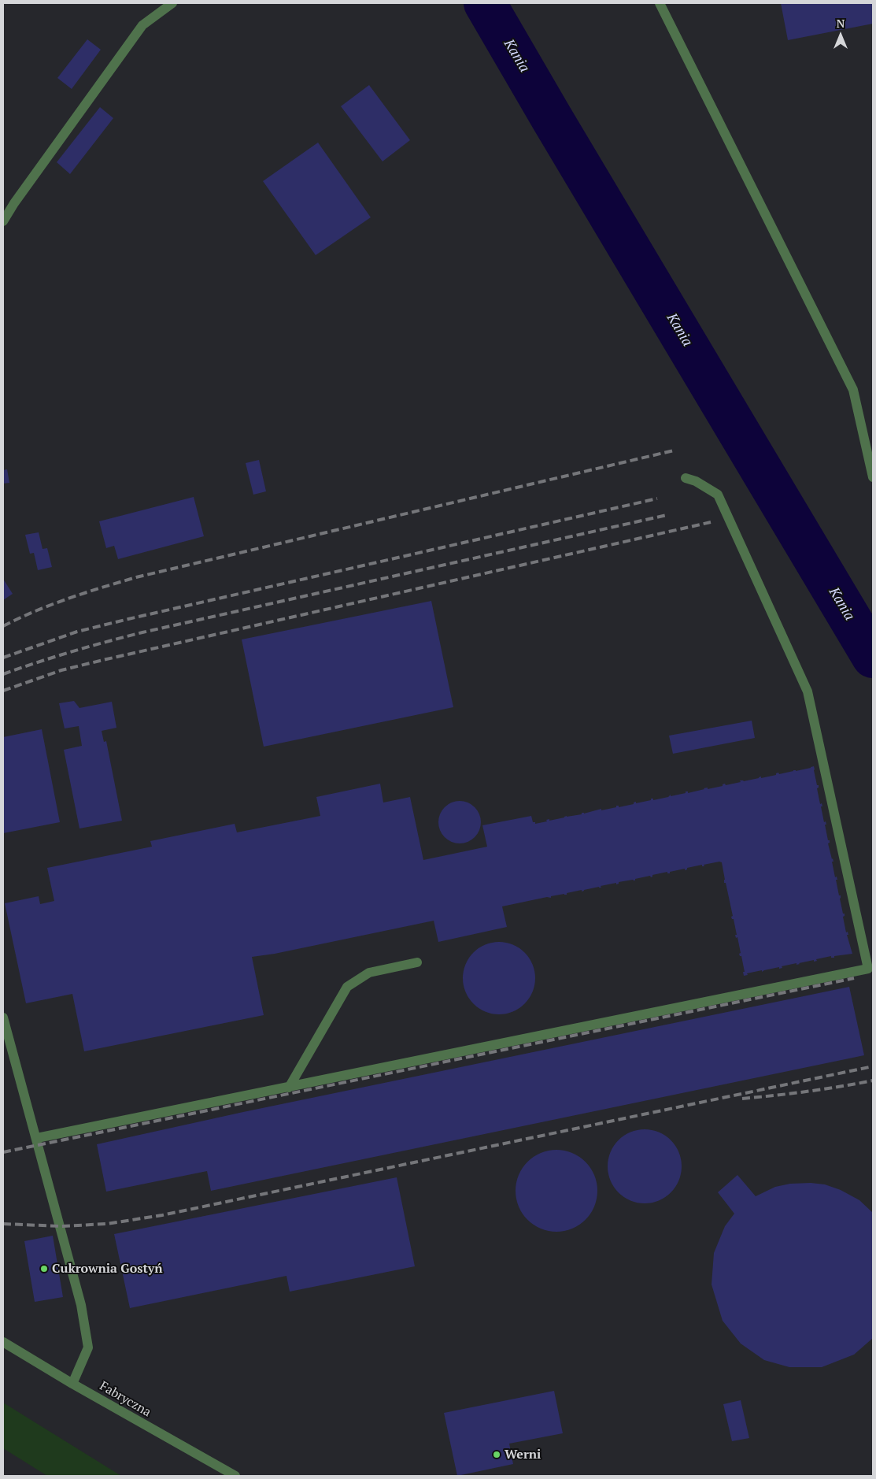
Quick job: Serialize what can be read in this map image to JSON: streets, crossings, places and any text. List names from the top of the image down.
{
  "streets": {
    "street": ["Fabryczna"]
  },
  "water": ["Kania"],
  "places": ["Cukrownia Gostyń", "Werni"],
  "north": "top"
}
